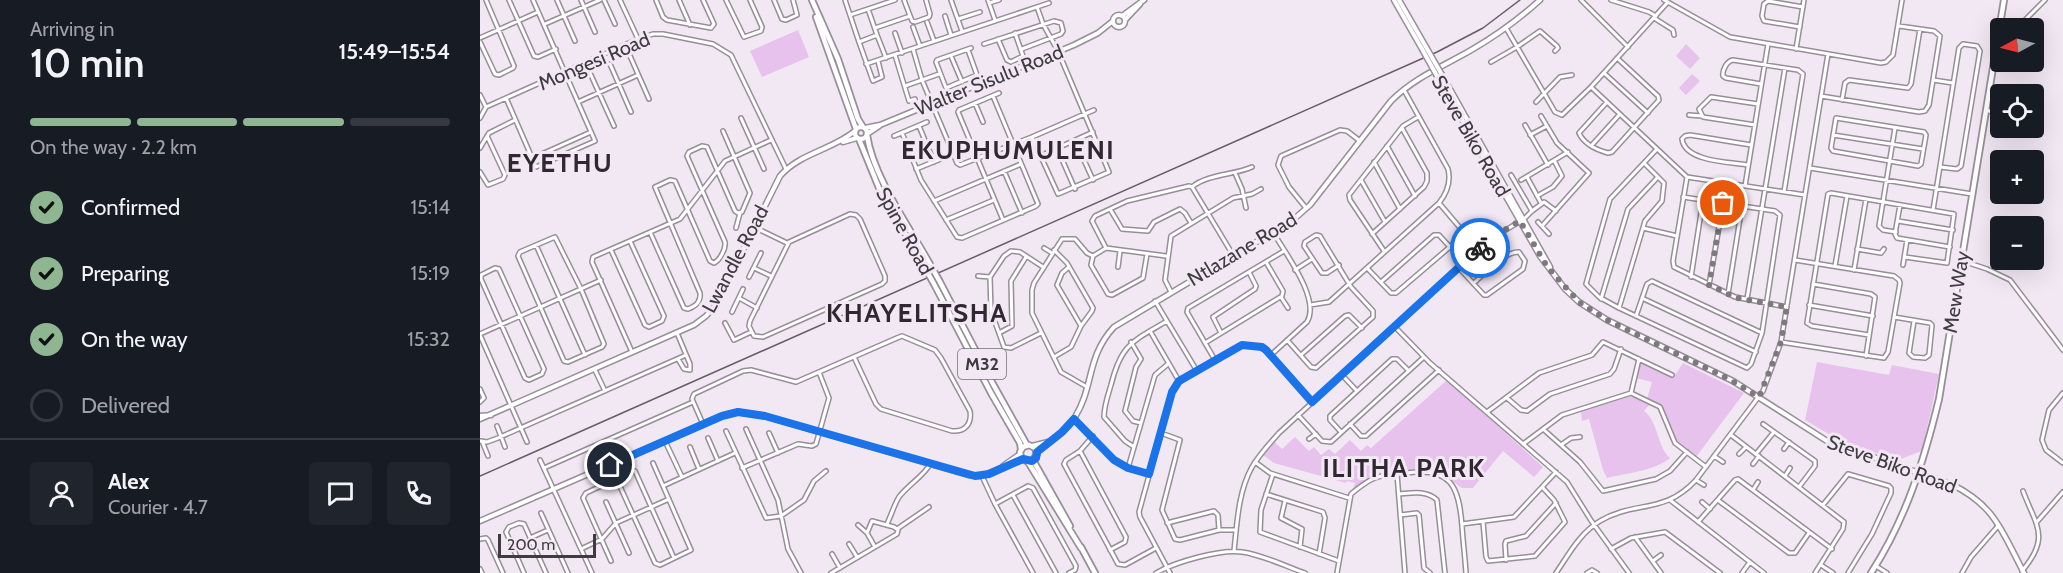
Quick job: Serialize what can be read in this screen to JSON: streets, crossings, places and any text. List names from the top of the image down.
{
  "streets": {
    "main road": ["Spine Road", "Mew Way", "M32"],
    "street": [
      "Mongesi Road",
      "Walter Sisulu Road",
      "Steve Biko Road",
      "Ntlazane Road",
      "Lwandle Road"
    ]
  },
  "crossings": [
    ["Mongesi Road", "Lwandle Road"],
    ["Walter Sisulu Road", "Spine Road"],
    ["Steve Biko Road", "Mew Way"],
    ["Spine Road", "Ntlazane Road"],
    ["Spine Road", "Lwandle Road"]
  ],
  "districts": [
    "EKUPHUMULENI",
    "EYETHU",
    "KHAYELITSHA",
    "ILITHA PARK"
  ],
  "scale_bar": "200 m",
  "north": "left",
  "page": {
    "heading": ["10 min", "Arriving in", "15:49–15:54"],
    "panel": ["Alex", "Courier · 4.7"],
    "map_buttons": ["+", "−"],
    "bar": "On the way · 2.2 km",
    "list": [
      ["Confirmed", "15:14"],
      ["Preparing", "15:19"],
      ["On the way", "15:32"],
      "Delivered"
    ],
    "scale": "200 m"
  }
}
